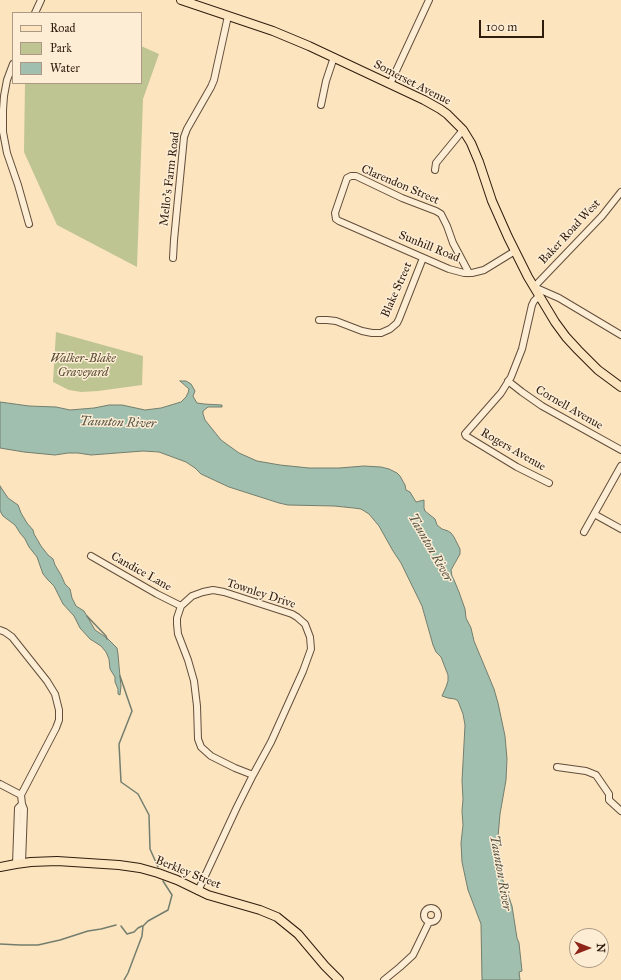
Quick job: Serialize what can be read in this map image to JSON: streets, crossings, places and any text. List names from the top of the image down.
{
  "streets": {
    "main road": ["Somerset Avenue", "Berkley Street"],
    "street": [
      "Mello's Farm Road",
      "Clarendon Street",
      "Baker Road West",
      "Sunhill Road",
      "Blake Street",
      "Cornell Avenue",
      "Rogers Avenue",
      "Candice Lane",
      "Townley Drive"
    ]
  },
  "crossings": [
    ["Somerset Avenue", "Mello's Farm Road"],
    ["Somerset Avenue", "Baker Road West"],
    ["Somerset Avenue", "Sunhill Road"],
    ["Clarendon Street", "Sunhill Road"],
    ["Sunhill Road", "Blake Street"],
    ["Cornell Avenue", "Rogers Avenue"],
    ["Candice Lane", "Townley Drive"],
    ["Townley Drive", "Berkley Street"]
  ],
  "water": ["Taunton River"],
  "parks": ["Walker-Blake Graveyard"],
  "legend": ["Road", "Park", "Water"],
  "scale_bar": "100 m",
  "north": "right"
}
